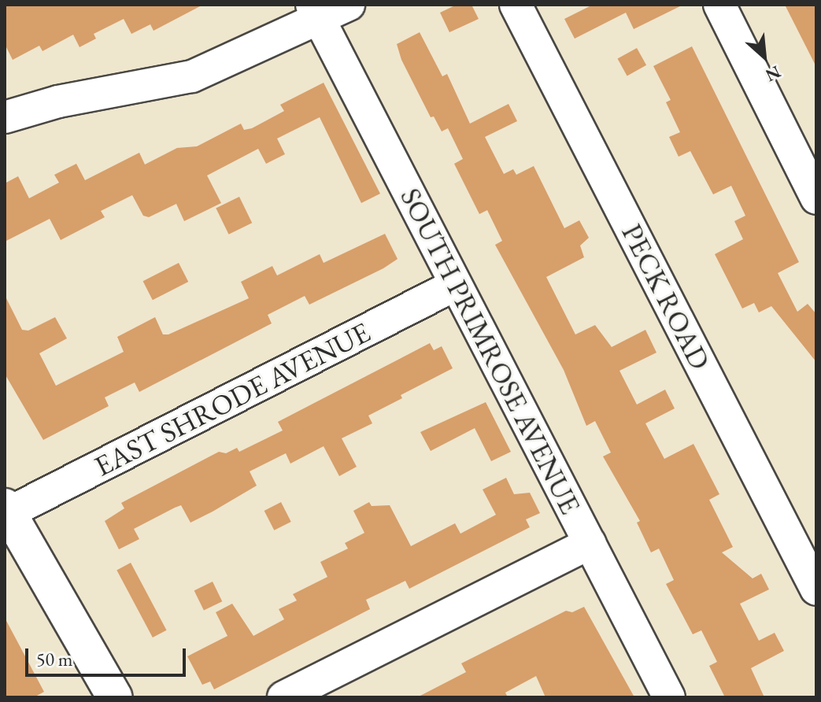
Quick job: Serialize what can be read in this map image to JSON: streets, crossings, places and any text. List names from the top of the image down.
{
  "streets": {
    "street": ["PECK ROAD", "SOUTH PRIMROSE AVENUE", "EAST SHRODE AVENUE"]
  },
  "crossings": [
    ["SOUTH PRIMROSE AVENUE", "EAST SHRODE AVENUE"]
  ],
  "scale_bar": "50 m",
  "north": "bottom right"
}
